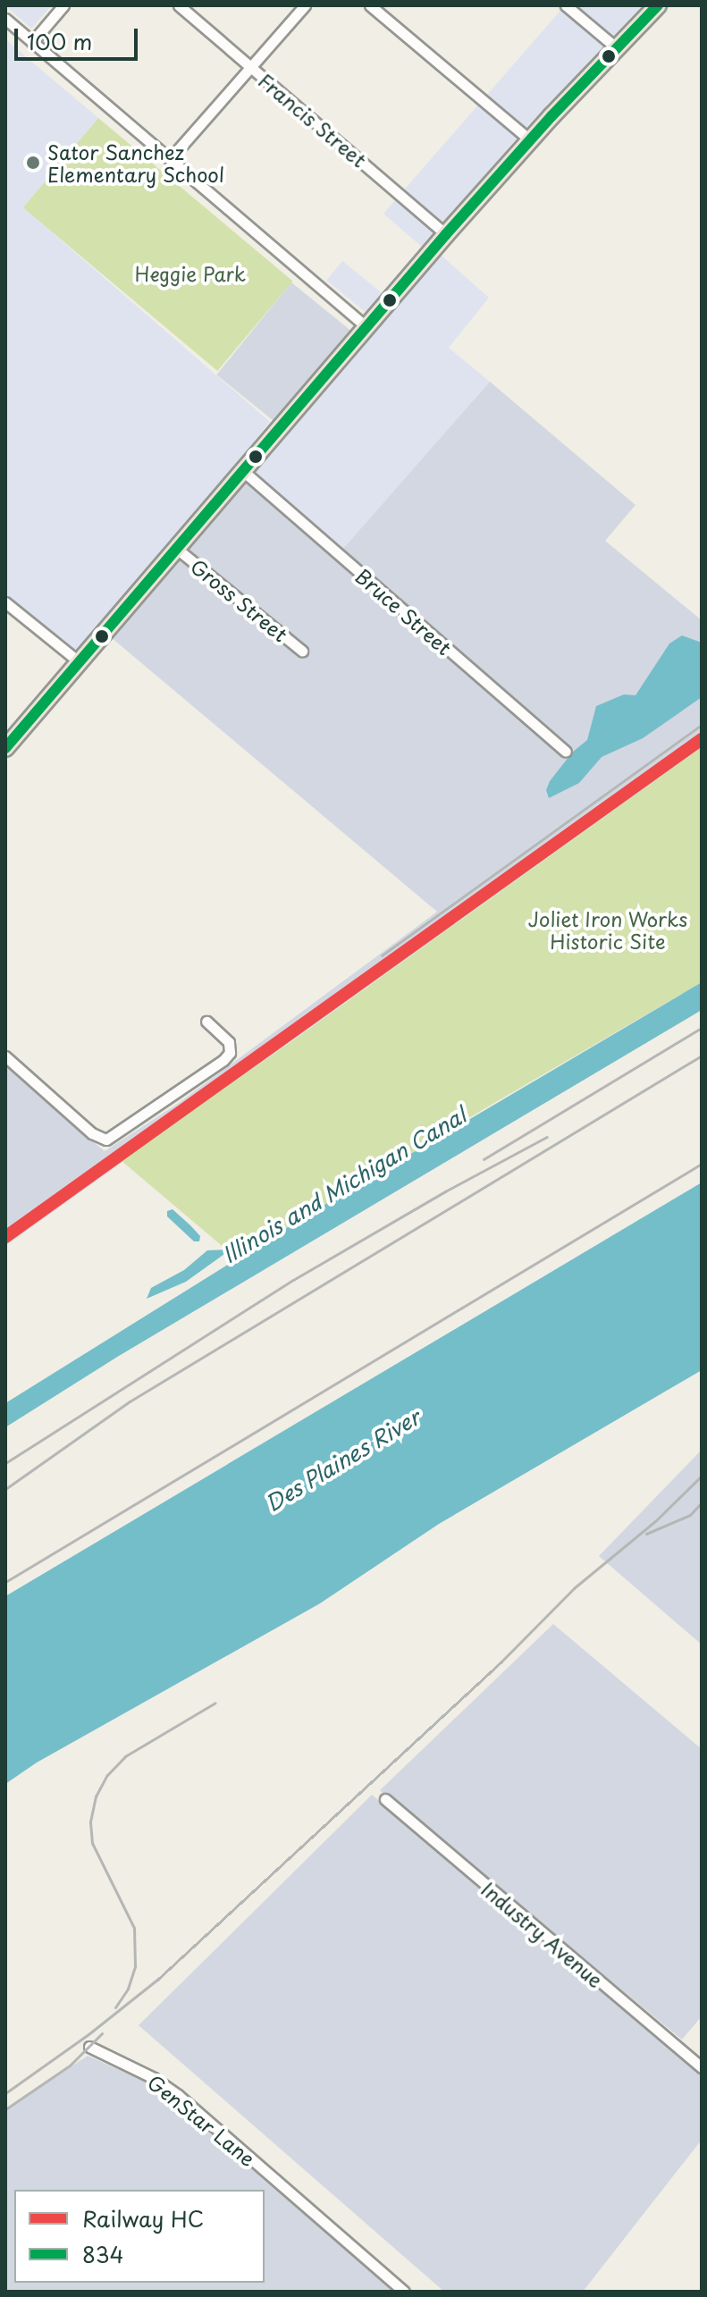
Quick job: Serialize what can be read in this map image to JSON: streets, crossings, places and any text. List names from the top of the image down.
{
  "streets": {
    "street": [
      "Francis Street",
      "Gross Street",
      "Bruce Street",
      "Industry Avenue",
      "GenStar Lane"
    ]
  },
  "water": ["Illinois and Michigan Canal", "Des Plaines River"],
  "parks": ["Heggie Park", "Joliet Iron Works Historic Site"],
  "places": ["Sator Sanchez Elementary School"],
  "lines": ["transit line 834", "rail line HC"],
  "legend": ["Railway HC", "834"],
  "scale_bar": "100 m"
}
